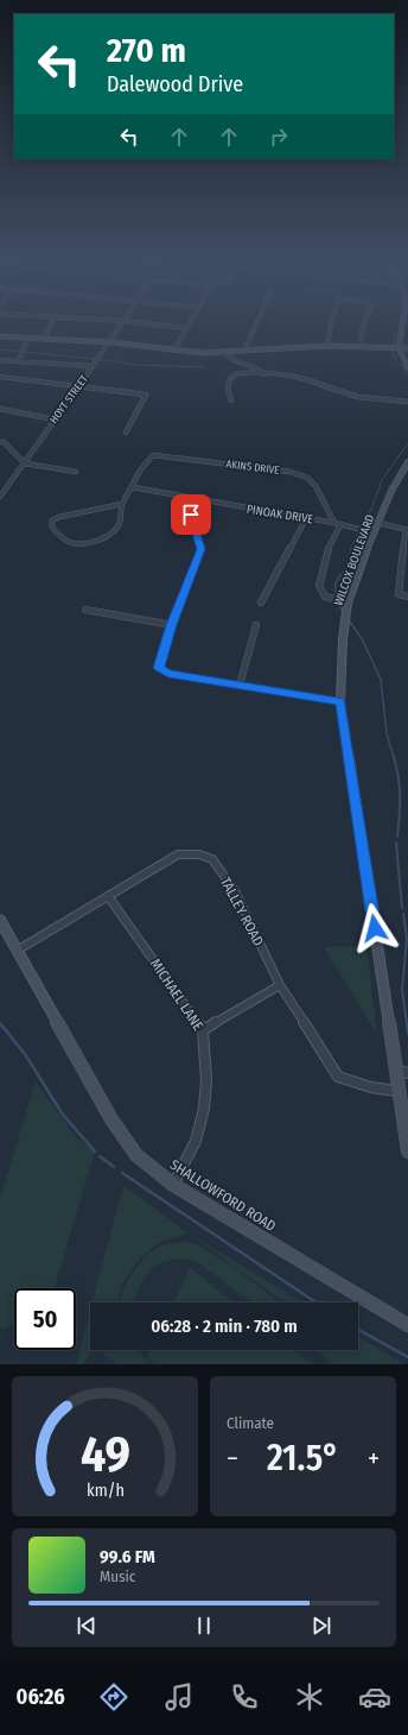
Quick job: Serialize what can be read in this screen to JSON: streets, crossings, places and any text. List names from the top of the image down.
{
  "streets": {
    "main road": ["WILCOX BOULEVARD", "SHALLOWFORD ROAD"],
    "street": [
      "HOYT STREET",
      "AKINS DRIVE",
      "PINOAK DRIVE",
      "TALLEY ROAD",
      "MICHAEL LANE"
    ]
  },
  "crossings": [
    ["AKINS DRIVE", "PINOAK DRIVE"],
    ["PINOAK DRIVE", "WILCOX BOULEVARD"],
    ["WILCOX BOULEVARD", "TALLEY ROAD"],
    ["TALLEY ROAD", "MICHAEL LANE"],
    ["TALLEY ROAD", "SHALLOWFORD ROAD"],
    ["MICHAEL LANE", "SHALLOWFORD ROAD"]
  ],
  "page": {
    "turn": ["270 m", "Dalewood Drive"],
    "limit": "50",
    "trip": "06:28 · 2 min · 780 m",
    "tile": "Climate",
    "heat": ["−", "21.5°", "+"],
    "song": ["99.6 FM", "Music"],
    "tabs": "06:26",
    "gauge": ["49", "km/h"]
  }
}
